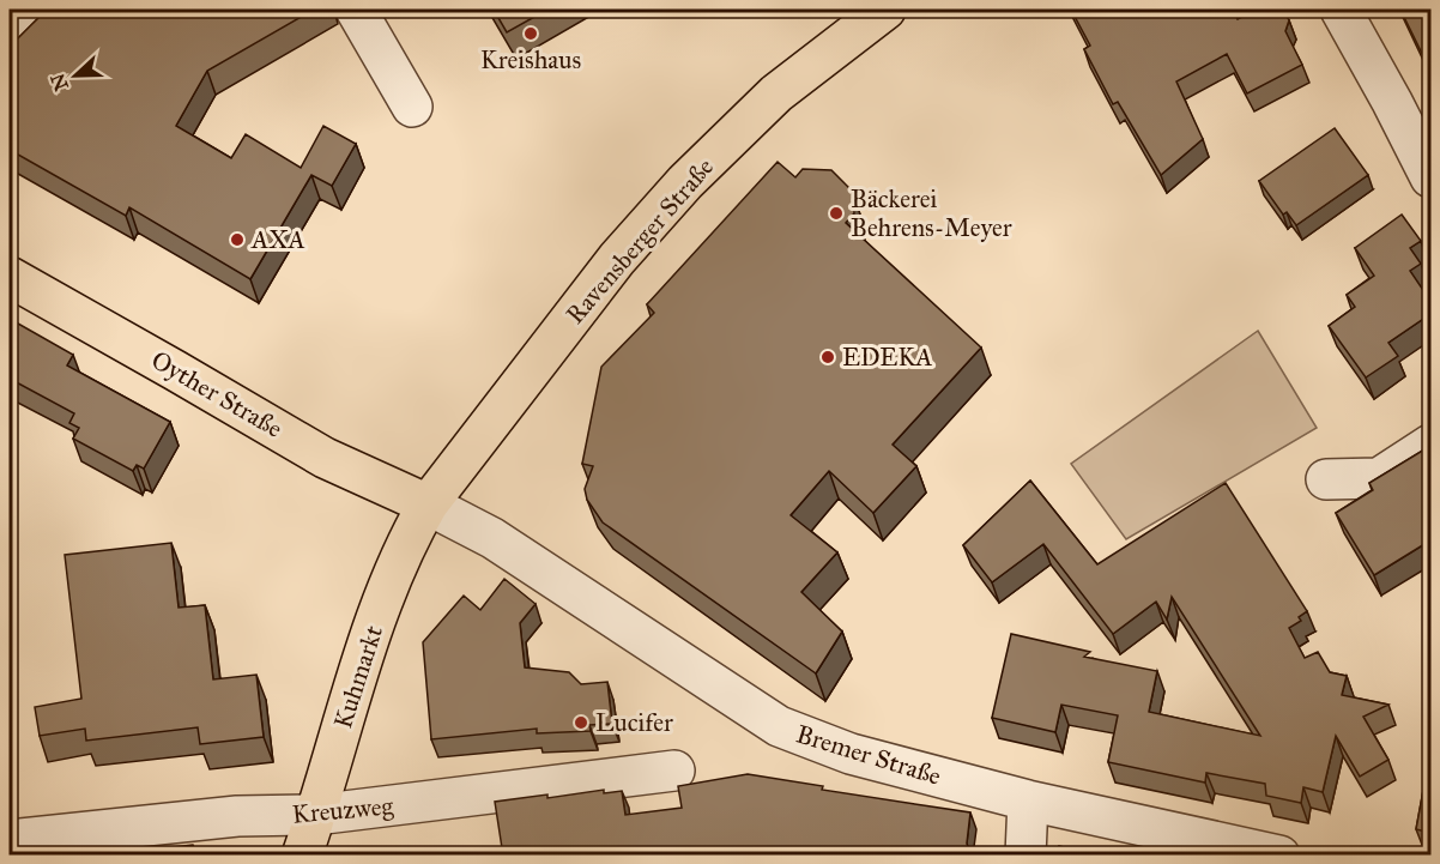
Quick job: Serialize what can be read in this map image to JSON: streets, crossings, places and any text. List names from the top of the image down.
{
  "streets": {
    "main road": ["Ravensberger Straße", "Oyther Straße", "Kuhmarkt"],
    "street": ["Bremer Straße", "Kreuzweg"]
  },
  "crossings": [
    ["Ravensberger Straße", "Oyther Straße"],
    ["Ravensberger Straße", "Kuhmarkt"],
    ["Ravensberger Straße", "Bremer Straße"],
    ["Oyther Straße", "Kuhmarkt"],
    ["Oyther Straße", "Bremer Straße"],
    ["Kuhmarkt", "Bremer Straße"],
    ["Kuhmarkt", "Kreuzweg"]
  ],
  "places": [
    "Kreishaus",
    "Bäckerei Behrens-Meyer",
    "AXA",
    "EDEKA",
    "Lucifer"
  ],
  "north": "left"
}
